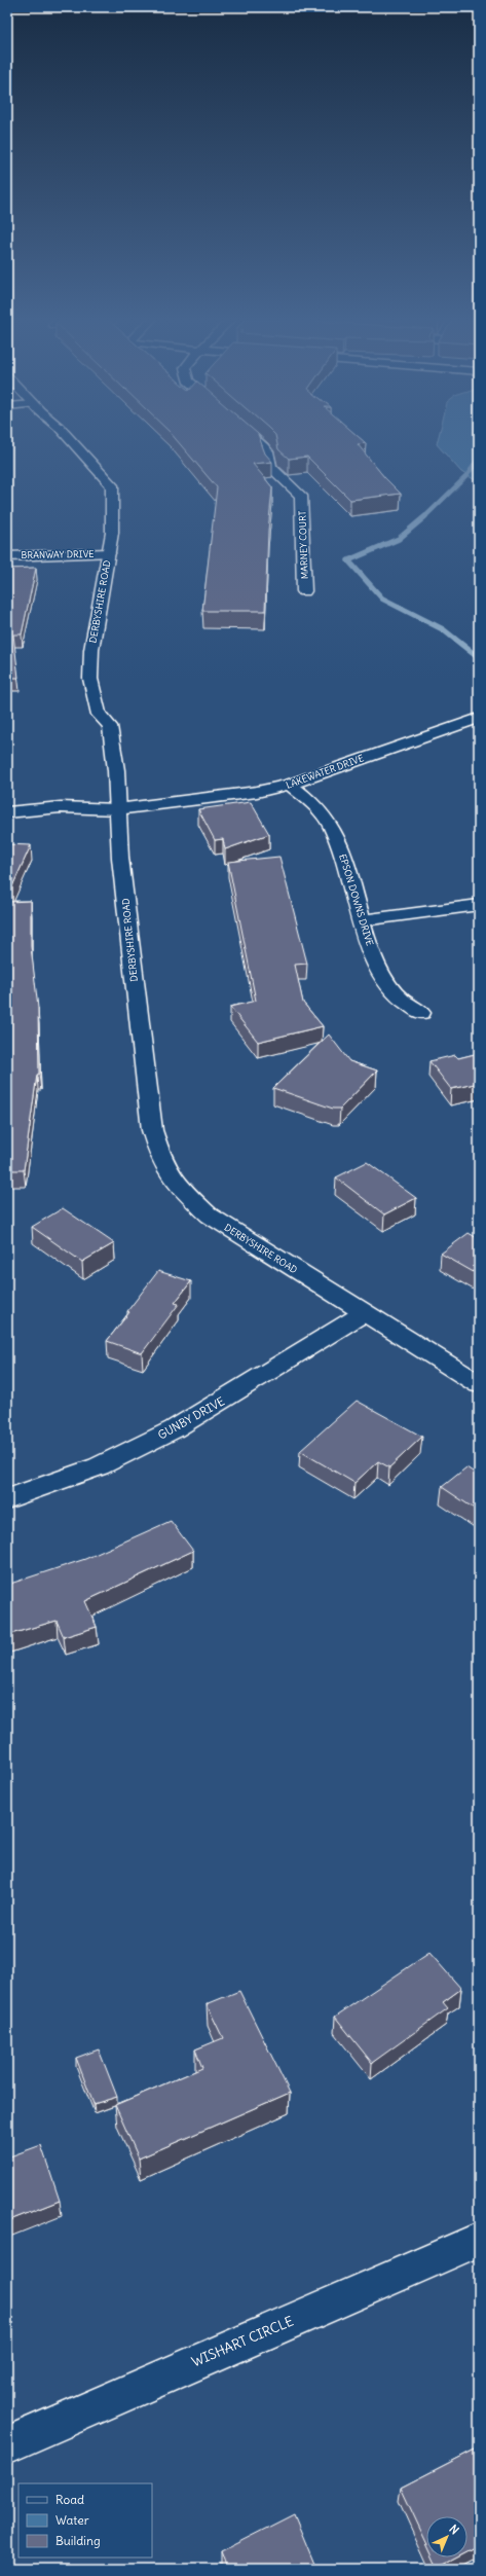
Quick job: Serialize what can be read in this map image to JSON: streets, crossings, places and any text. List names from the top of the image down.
{
  "streets": {
    "street": [
      "MARNEY COURT",
      "BRANWAY DRIVE",
      "DERBYSHIRE ROAD",
      "LAKEWATER DRIVE",
      "EPSON DOWNS DRIVE",
      "GUNBY DRIVE",
      "WISHART CIRCLE"
    ]
  },
  "crossings": [
    ["BRANWAY DRIVE", "DERBYSHIRE ROAD"],
    ["DERBYSHIRE ROAD", "LAKEWATER DRIVE"],
    ["DERBYSHIRE ROAD", "GUNBY DRIVE"],
    ["LAKEWATER DRIVE", "EPSON DOWNS DRIVE"]
  ],
  "legend": ["Road", "Water", "Building"],
  "north": "top right"
}
